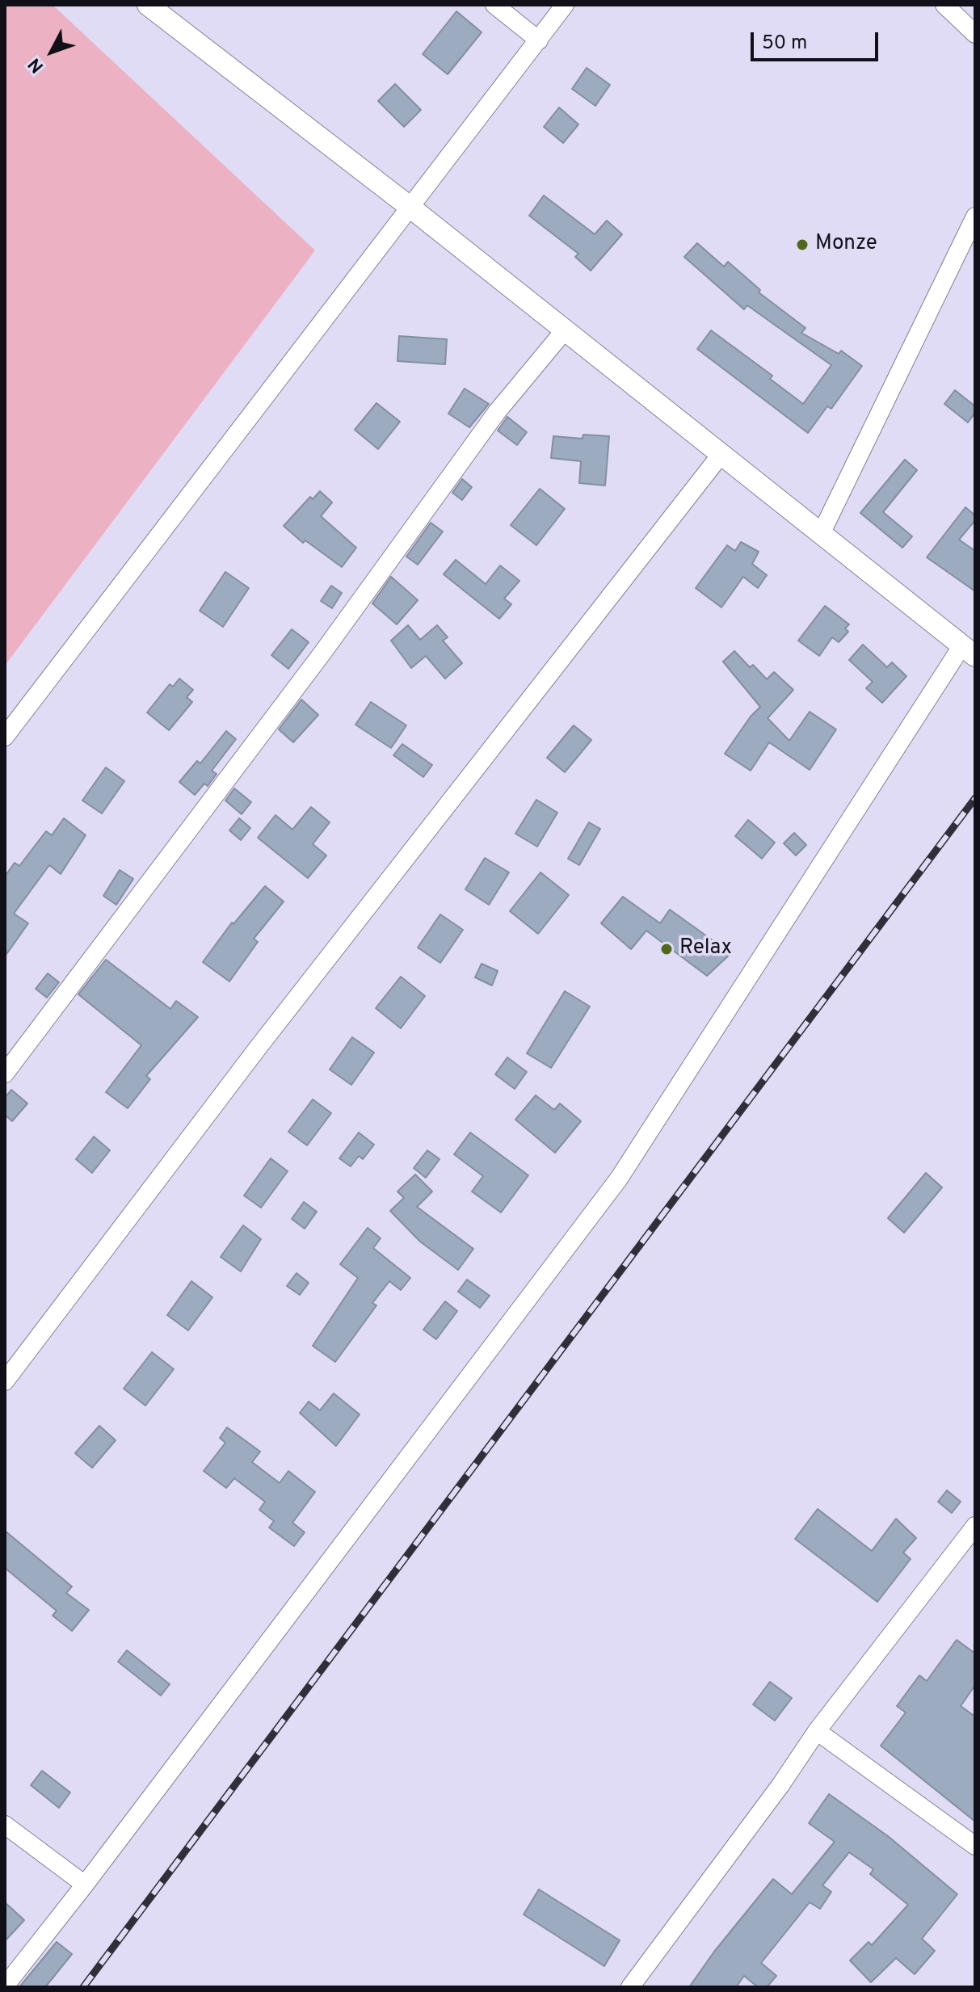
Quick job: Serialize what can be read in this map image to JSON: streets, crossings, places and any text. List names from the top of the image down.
{
  "places": ["Monze", "Relax"],
  "scale_bar": "50 m",
  "north": "bottom left"
}
